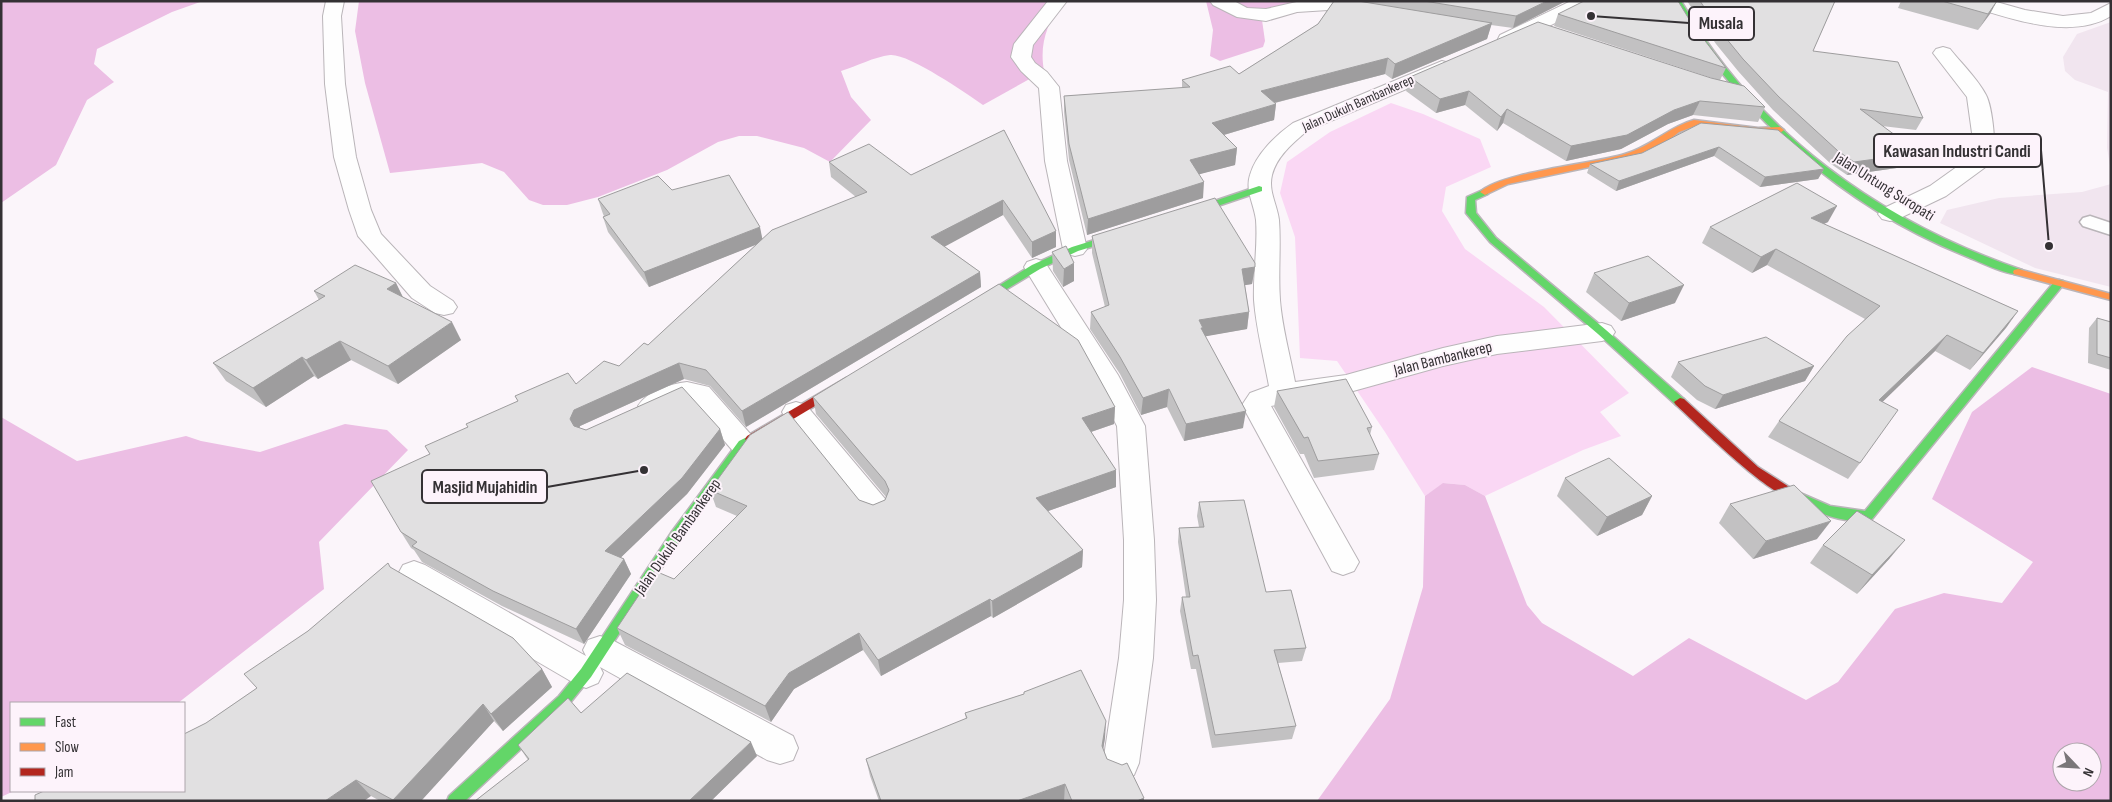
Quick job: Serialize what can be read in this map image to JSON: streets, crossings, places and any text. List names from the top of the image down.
{
  "streets": {
    "street": ["Jalan Dukuh Bambankerep", "Jalan Untung Suropati", "Jalan Bambankerep"]
  },
  "places": ["Musala", "Kawasan Industri Candi", "Masjid Mujahidin"],
  "legend": ["Fast", "Slow", "Jam"],
  "north": "bottom right"
}
